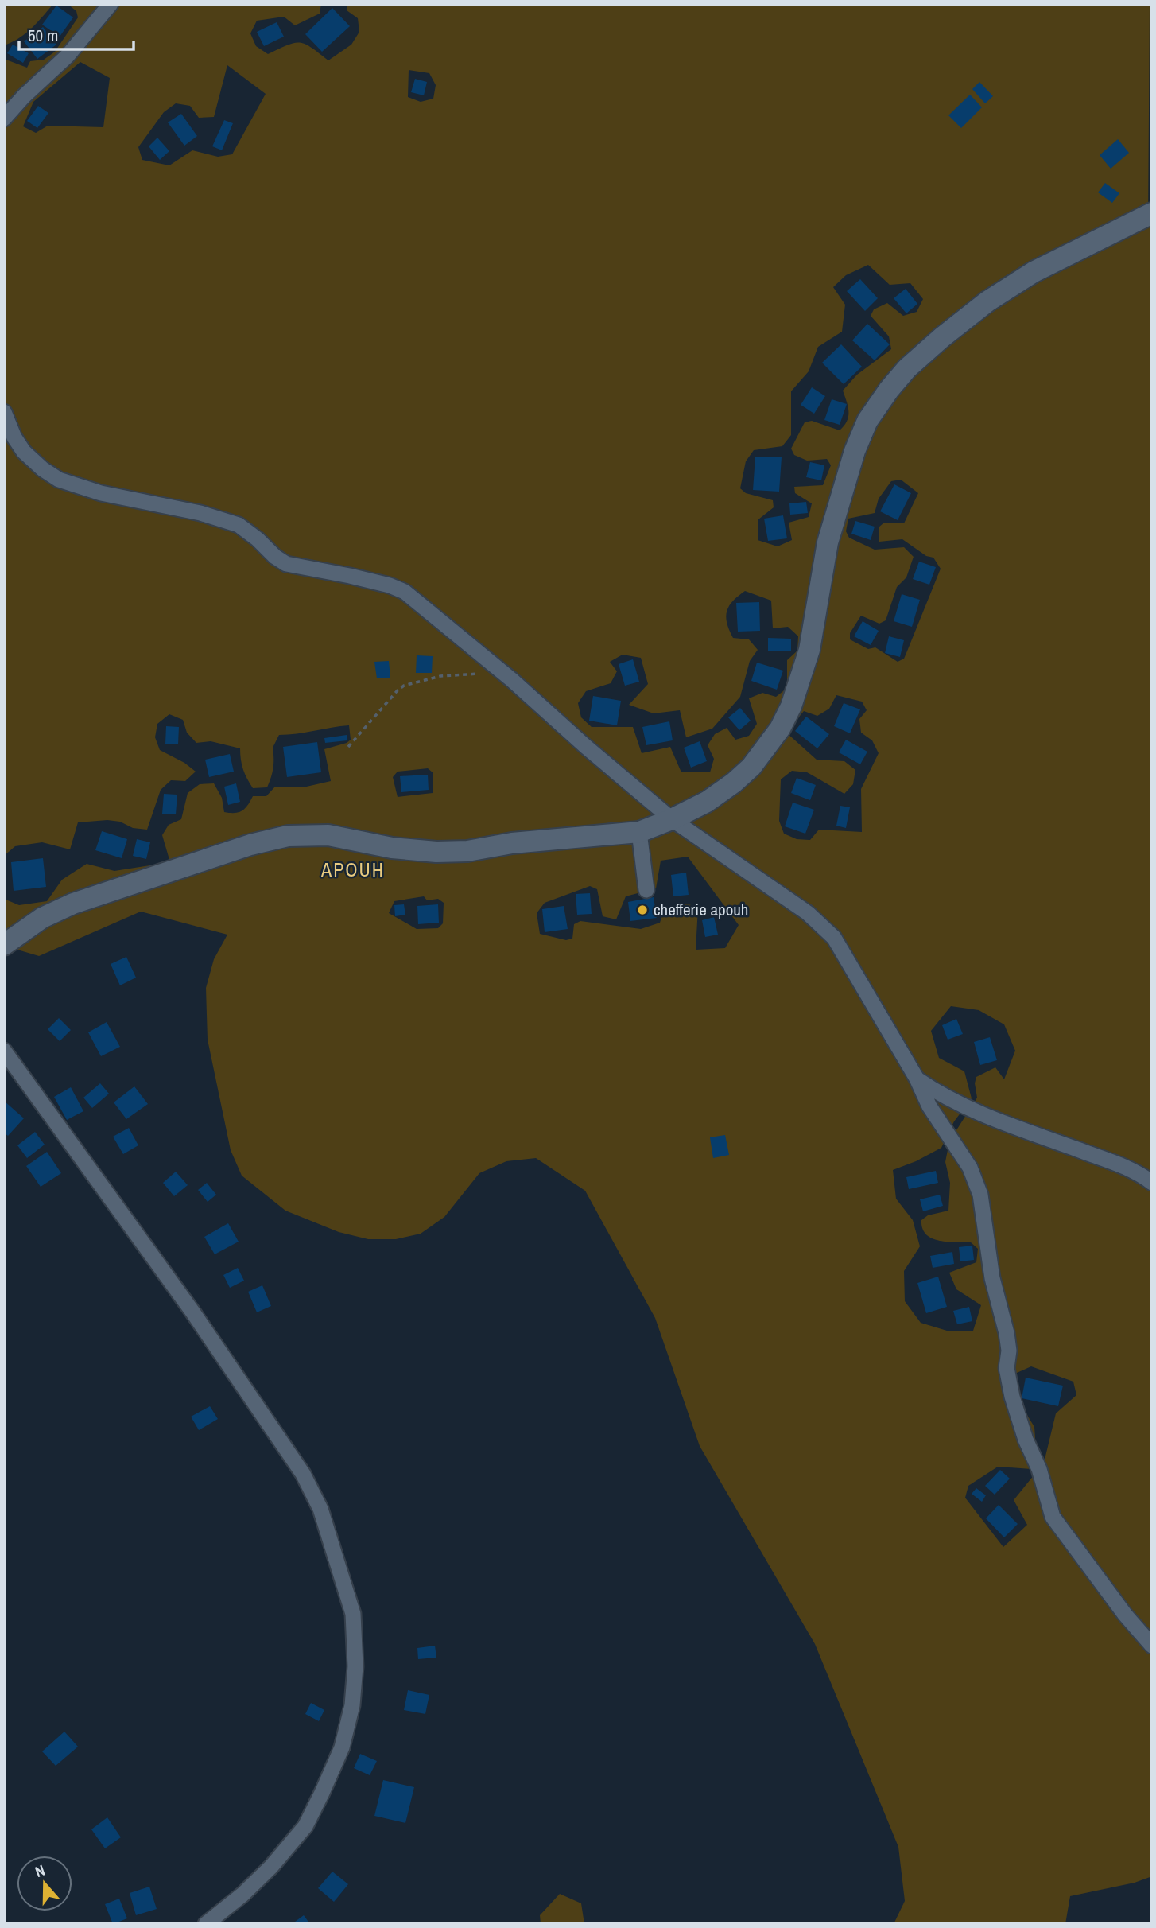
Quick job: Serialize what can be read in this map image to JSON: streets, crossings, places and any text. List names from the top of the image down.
{
  "districts": ["APOUH"],
  "places": ["chefferie apouh"],
  "scale_bar": "50 m",
  "north": "top"
}
